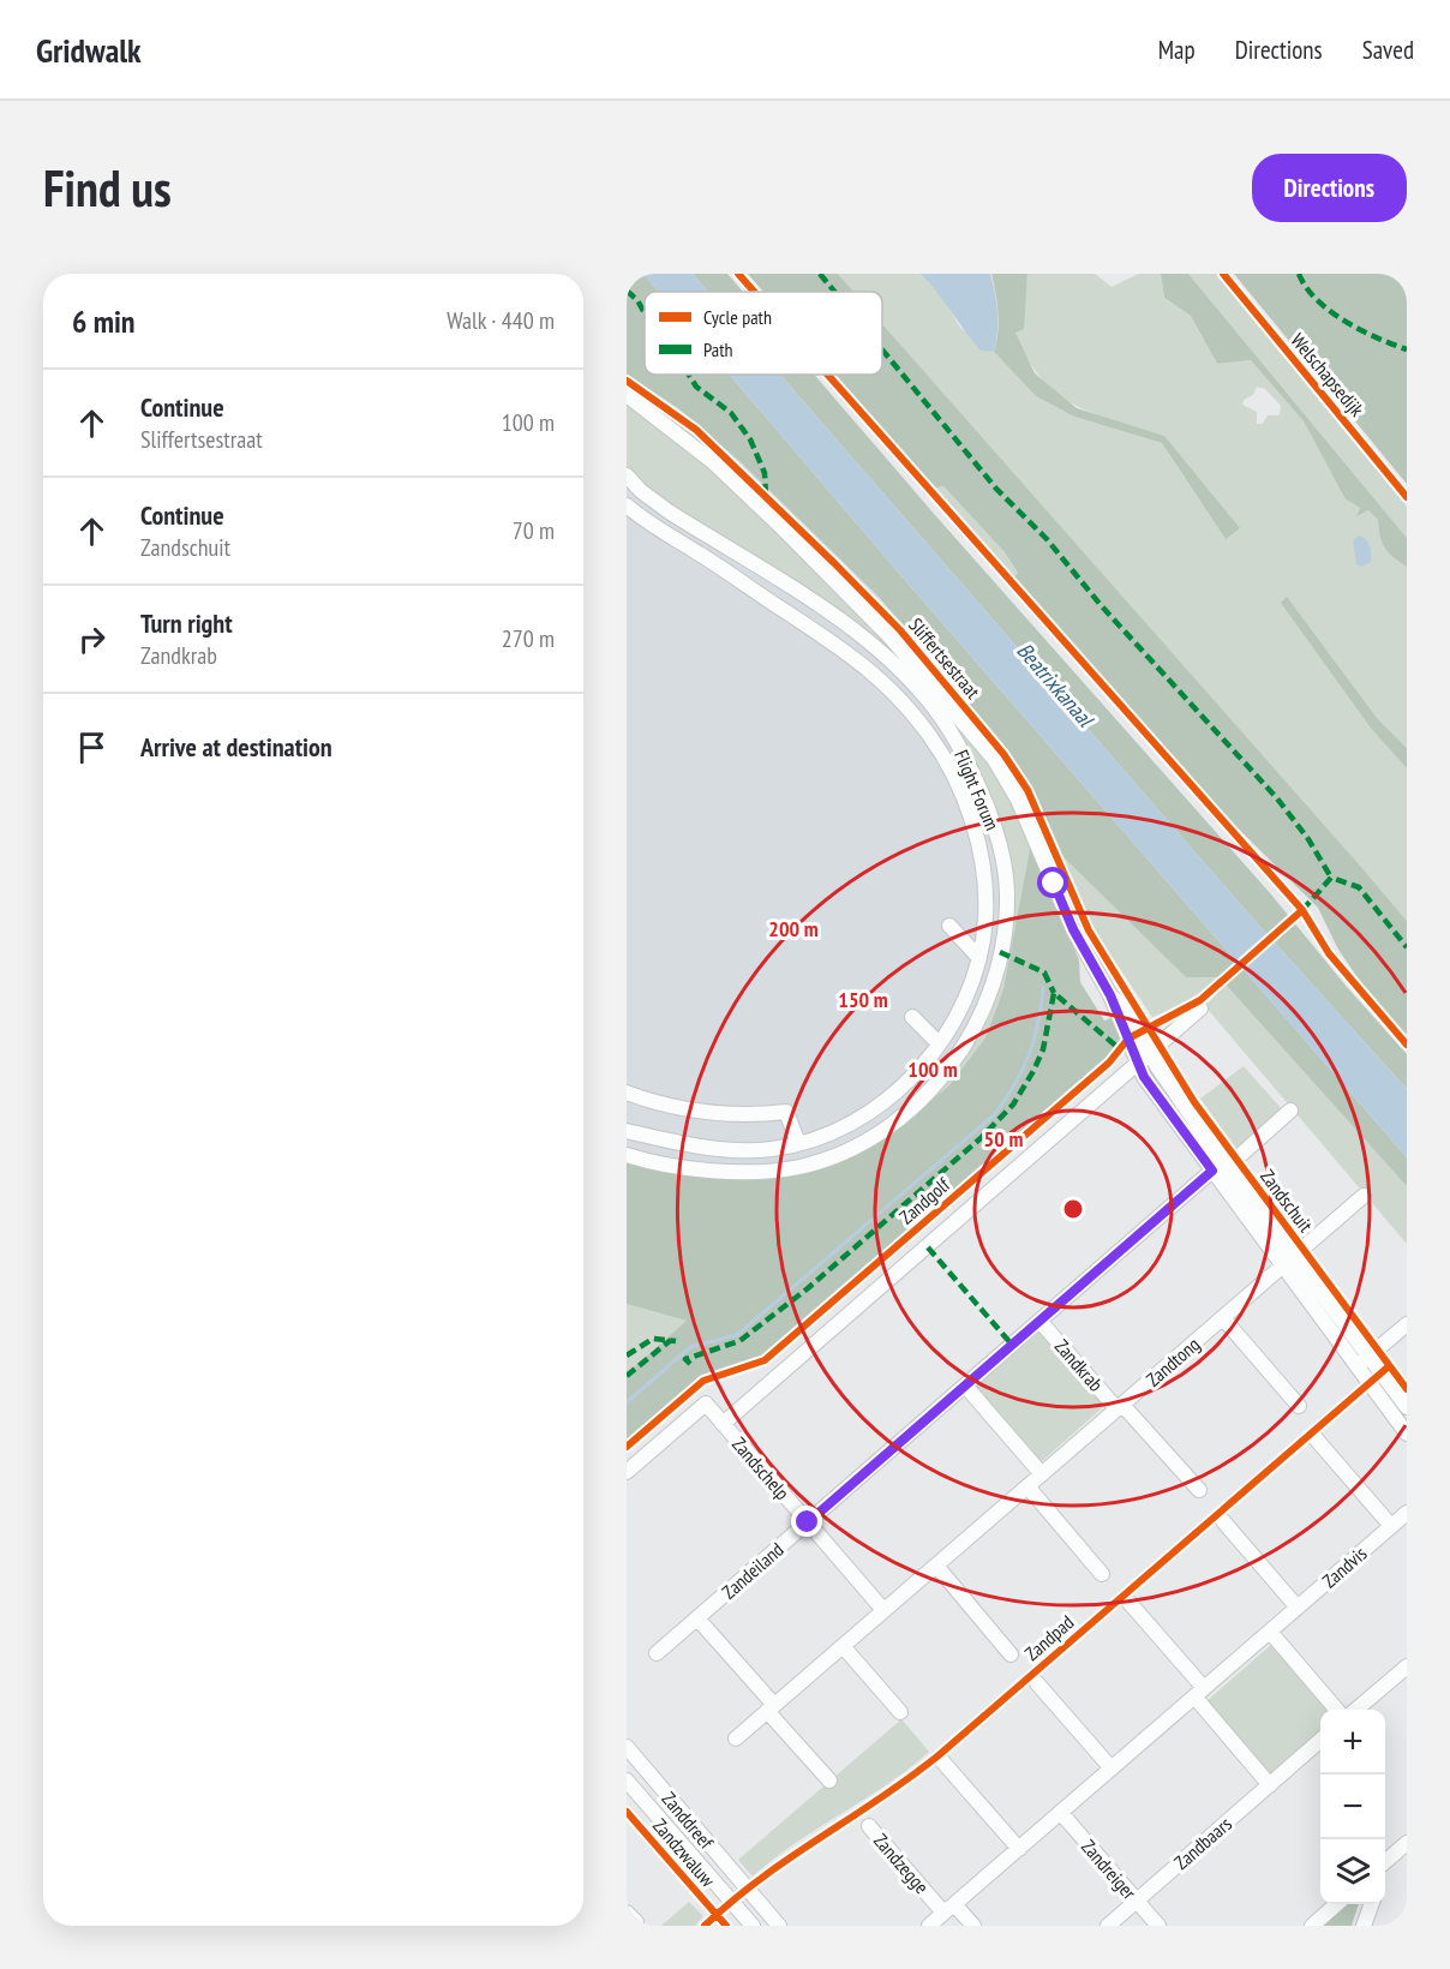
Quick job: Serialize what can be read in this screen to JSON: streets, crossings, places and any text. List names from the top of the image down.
{
  "streets": {
    "street": [
      "Sliffertsestraat",
      "Flight Forum",
      "Zandgolf",
      "Zandschuit",
      "Zandtong",
      "Zandkrab",
      "Zandschelp",
      "Zandvis",
      "Zandeiland",
      "Zanddreef",
      "Zandbaars",
      "Zandzegge",
      "Zandreiger"
    ],
    "cycle path": ["Welschapsedijk", "Zandpad", "Zandzwaluw"]
  },
  "crossings": [
    ["Sliffertsestraat", "Zandgolf"],
    ["Sliffertsestraat", "Zandschuit"],
    ["Zandgolf", "Zandschuit"],
    ["Zandgolf", "Zandschelp"],
    ["Zandschuit", "Zandtong"],
    ["Zandschuit", "Zandkrab"],
    ["Zandtong", "Zandkrab"],
    ["Zandtong", "Zandschelp"],
    ["Zandkrab", "Zandschelp"],
    ["Zandkrab", "Zandeiland"],
    ["Zandschelp", "Zandeiland"],
    ["Zandvis", "Zandzegge"],
    ["Zandvis", "Zandreiger"],
    ["Zandbaars", "Zandreiger"],
    ["Zandzegge", "Zandreiger"]
  ],
  "water": ["Beatrixkanaal"],
  "legend": ["Cycle path", "Path"],
  "page": {
    "header": "Gridwalk",
    "nav": ["Map", "Directions", "Saved"],
    "buttons": "Directions",
    "title": "Find us",
    "heading": ["6 min", "Walk · 440 m"],
    "list": [
      ["Continue", "Sliffertsestraat", "100 m"],
      ["Continue", "Zandschuit", "70 m"],
      ["Turn right", "Zandkrab", "270 m"],
      "Arrive at destination"
    ],
    "map_buttons": ["+", "−"]
  },
  "rings": [
    "200 m",
    "150 m",
    "100 m",
    "50 m"
  ]
}
